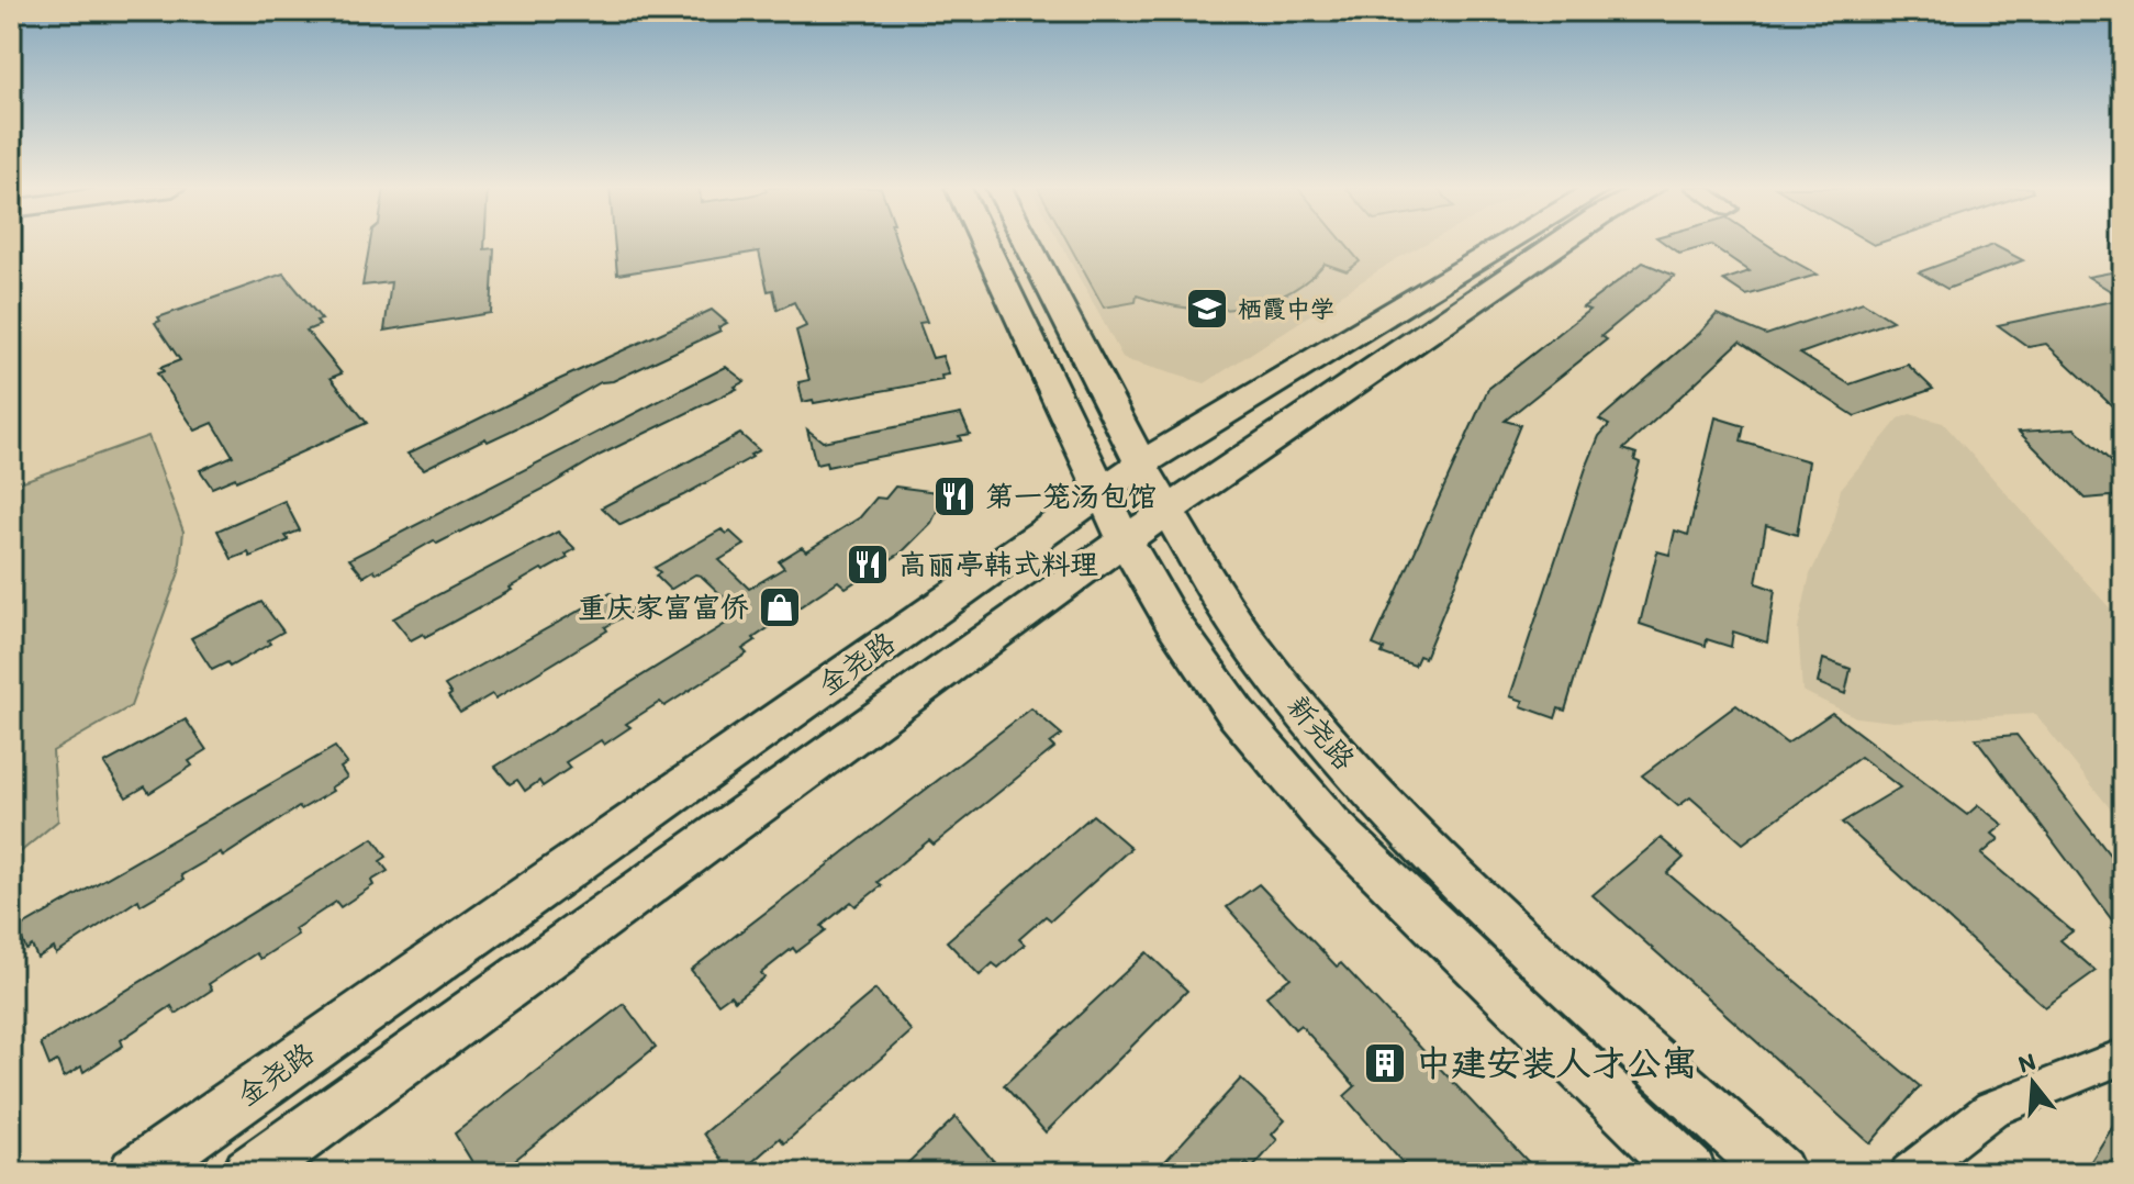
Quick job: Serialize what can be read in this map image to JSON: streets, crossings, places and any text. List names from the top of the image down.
{
  "streets": {
    "main road": ["金尧路", "新尧路"]
  },
  "crossings": [
    ["金尧路", "新尧路"]
  ],
  "places": {
    "school or university": ["栖霞中学"],
    "restaurant": ["第一笼汤包馆", "高丽亭韩式料理"],
    "shop": ["重庆家富富侨"],
    "building": ["中建安装人才公寓"]
  },
  "north": "top"
}
